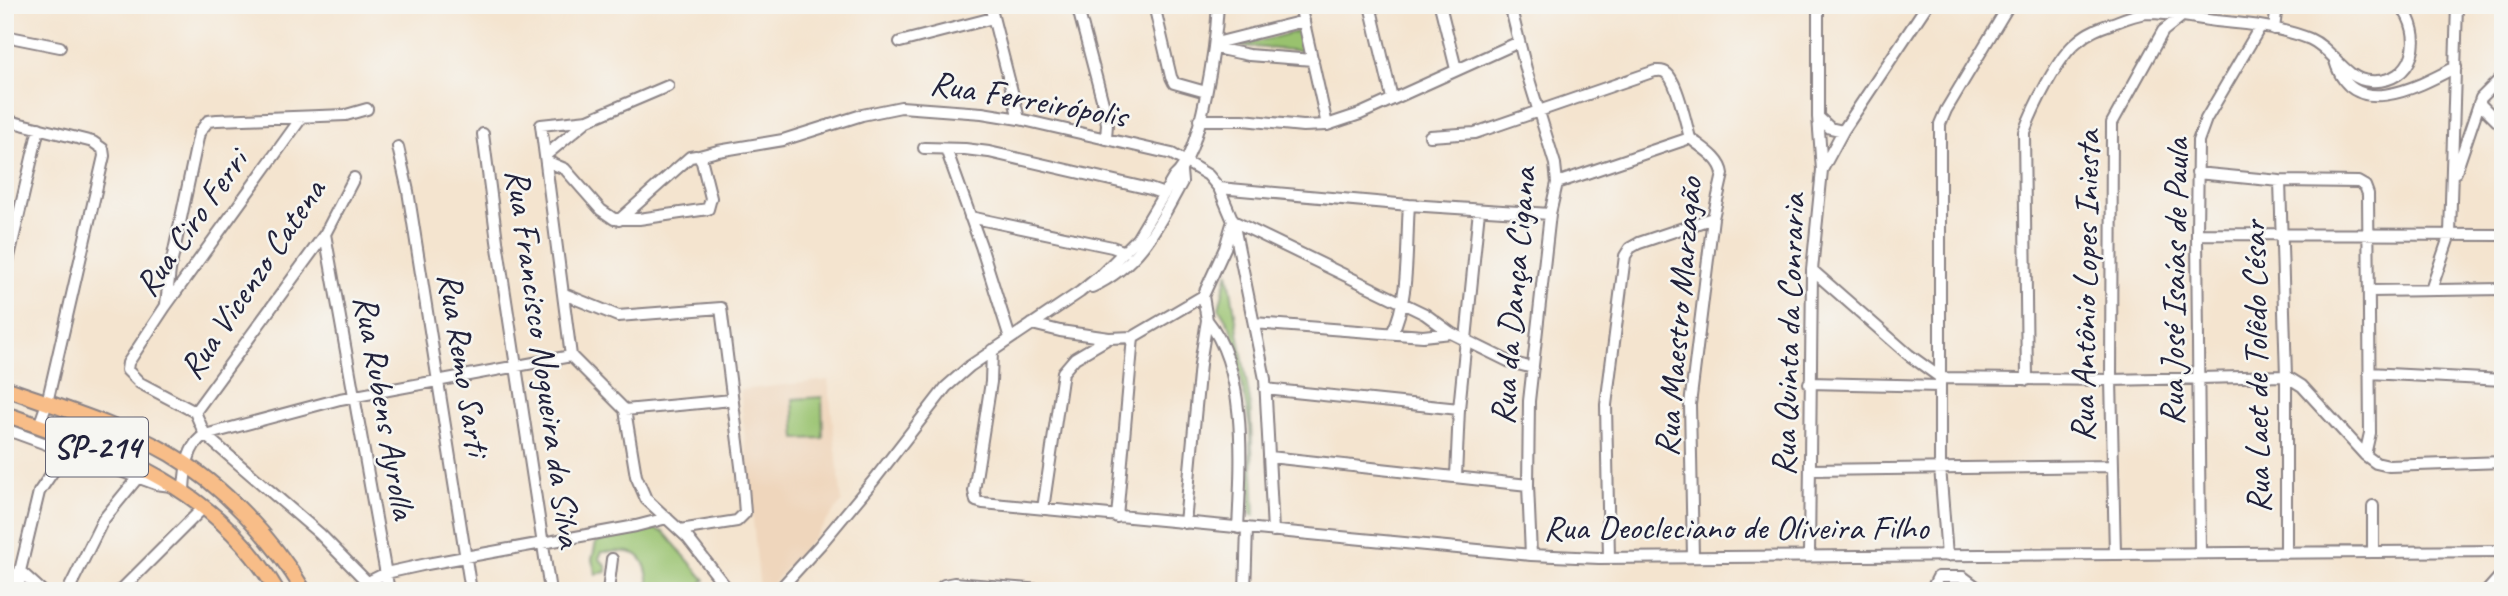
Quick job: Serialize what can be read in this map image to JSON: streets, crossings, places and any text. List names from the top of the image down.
{
  "streets": {
    "main road": ["SP-214"],
    "street": [
      "Rua Ferreirópolis",
      "Rua Ciro Ferri",
      "Rua Vicenzo Catena",
      "Rua José Isaías de Paula",
      "Rua Antônio Lopes Iniesta",
      "Rua da Dança Cigana",
      "Rua Maestro Marzagão",
      "Rua Quinta da Conraria",
      "Rua Francisco Nogueira da Silva",
      "Rua Remo Sarti",
      "Rua Laet de Tolêdo César",
      "Rua Rubens Ayrolla",
      "Rua Deocleciano de Oliveira Filho"
    ]
  },
  "crossings": [
    ["Rua Ciro Ferri", "Rua Vicenzo Catena"],
    ["Rua Vicenzo Catena", "Rua Rubens Ayrolla"],
    ["Rua Vicenzo Catena", "SP-214"],
    ["Rua José Isaías de Paula", "Rua Deocleciano de Oliveira Filho"],
    ["Rua Antônio Lopes Iniesta", "Rua Deocleciano de Oliveira Filho"],
    ["Rua da Dança Cigana", "Rua Deocleciano de Oliveira Filho"],
    ["Rua Maestro Marzagão", "Rua Deocleciano de Oliveira Filho"],
    ["Rua Quinta da Conraria", "Rua Deocleciano de Oliveira Filho"],
    ["Rua Laet de Tolêdo César", "Rua Deocleciano de Oliveira Filho"]
  ]
}
